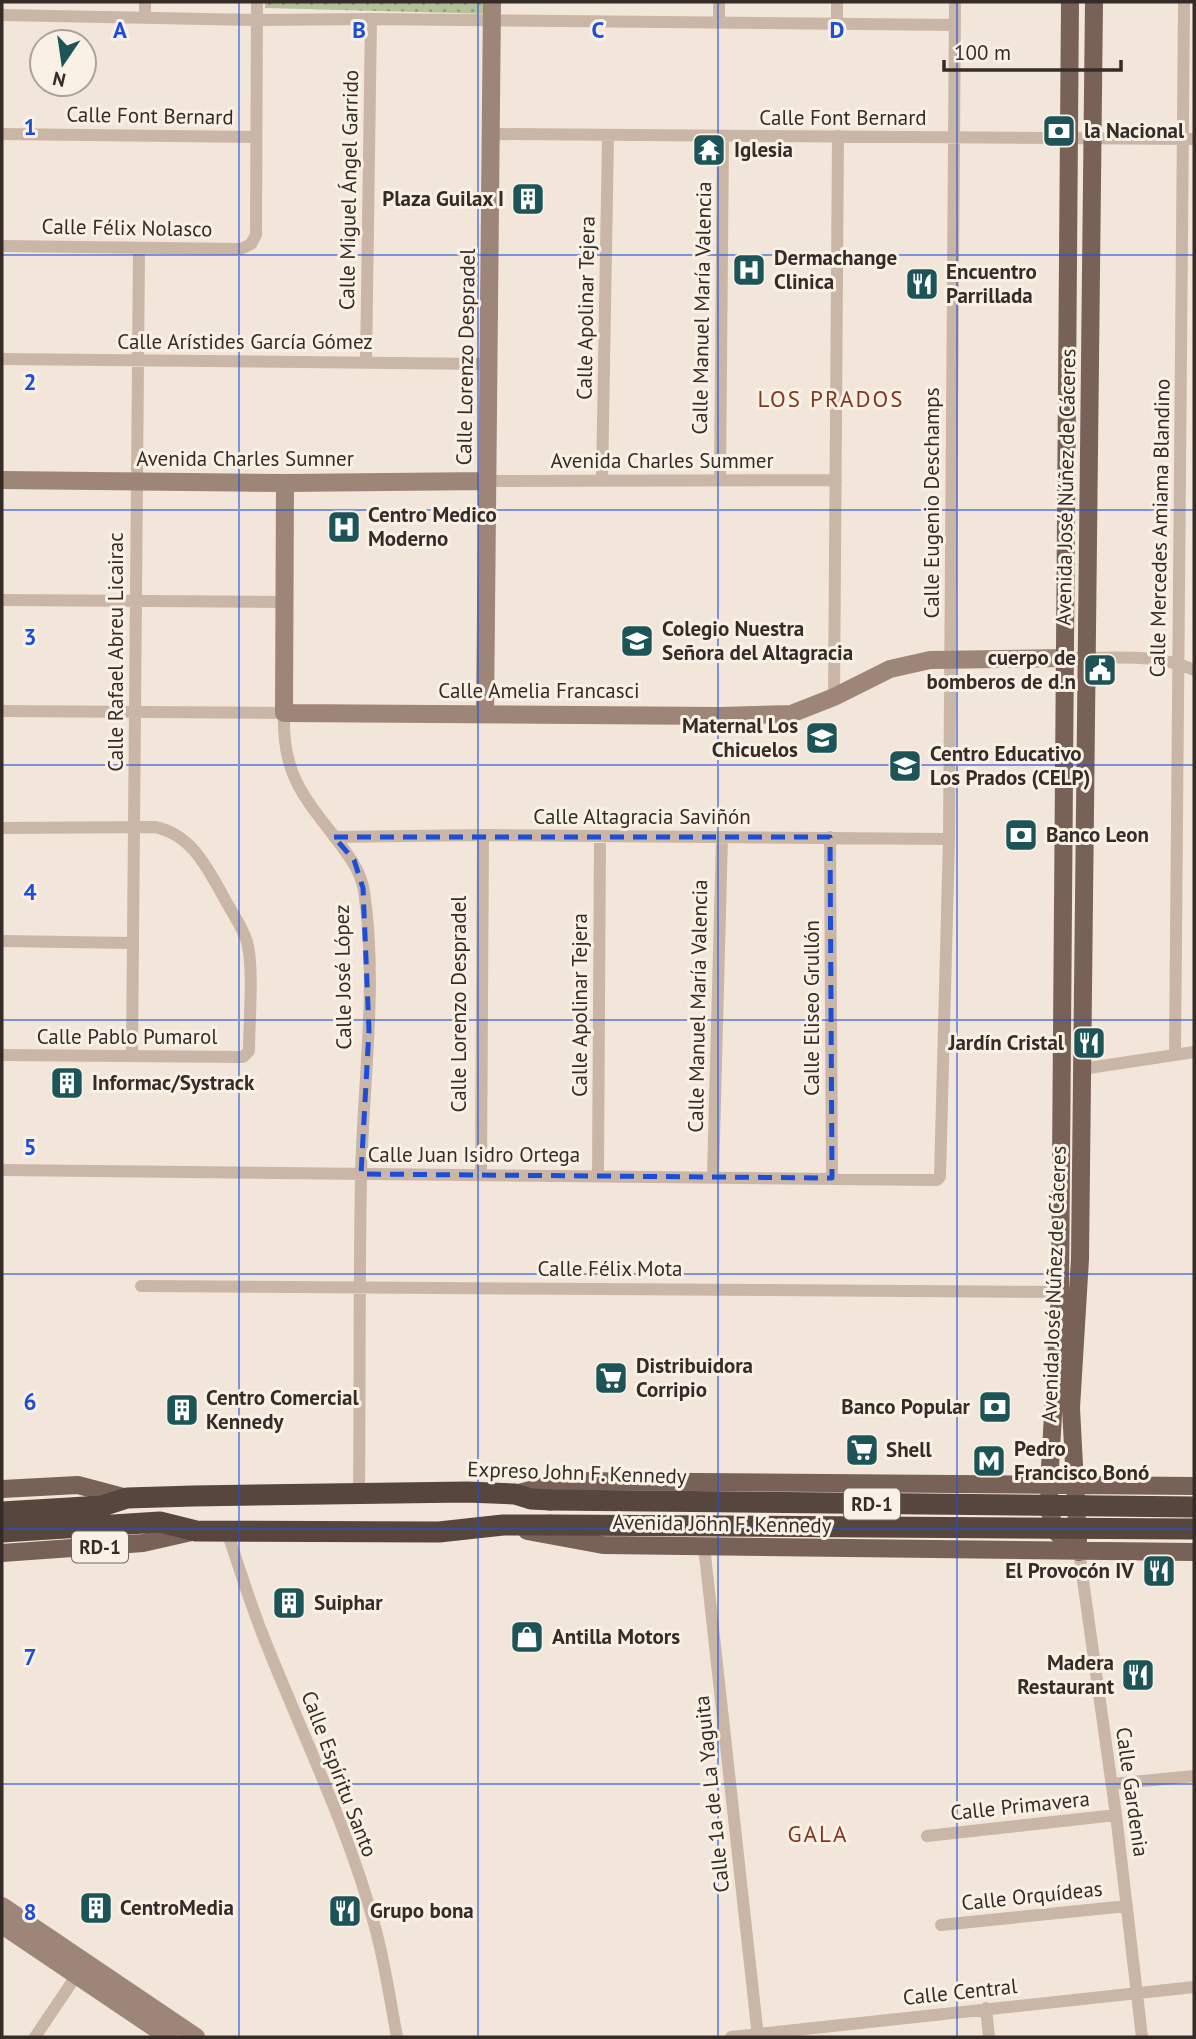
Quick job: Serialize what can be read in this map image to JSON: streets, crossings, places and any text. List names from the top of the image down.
{
  "streets": {
    "highway": ["Expreso John F. Kennedy", "RD-1"],
    "main road": ["Avenida José Núñez de Cáceres", "Avenida John F. Kennedy"],
    "street": [
      "Calle Font Bernard",
      "Calle Miguel Ángel Garrido",
      "Calle Félix Nolasco",
      "Calle Apolinar Tejera",
      "Calle Manuel María Valencia",
      "Calle Arístides García Gómez",
      "Calle Lorenzo Despradel",
      "Avenida Charles Sumner",
      "Avenida Charles Summer",
      "Calle Eugenio Deschamps",
      "Calle Mercedes Amiama Blandino",
      "Calle Rafael Abreu Licairac",
      "Calle Amelia Francasci",
      "Calle Altagracia Saviñón",
      "Calle José López",
      "Calle Eliseo Grullón",
      "Calle Pablo Pumarol",
      "Calle Juan Isidro Ortega",
      "Calle Félix Mota",
      "Calle Espíritu Santo",
      "Calle Gardenia",
      "Calle 1a de La Yaguita",
      "Calle Primavera",
      "Calle Orquídeas",
      "Calle Central"
    ]
  },
  "crossings": [
    ["Calle Font Bernard", "Calle Félix Nolasco"],
    ["Calle Font Bernard", "Calle Apolinar Tejera"],
    ["Calle Font Bernard", "Calle Manuel María Valencia"],
    ["Calle Font Bernard", "Calle Lorenzo Despradel"],
    ["Calle Font Bernard", "Avenida José Núñez de Cáceres"],
    ["Calle Font Bernard", "Calle Eugenio Deschamps"],
    ["Calle Font Bernard", "Calle Mercedes Amiama Blandino"],
    ["Calle Miguel Ángel Garrido", "Calle Arístides García Gómez"],
    ["Calle Félix Nolasco", "Calle Rafael Abreu Licairac"],
    ["Calle Apolinar Tejera", "Avenida Charles Summer"],
    ["Calle Apolinar Tejera", "Calle Altagracia Saviñón"],
    ["Calle Apolinar Tejera", "Calle Juan Isidro Ortega"],
    ["Calle Manuel María Valencia", "Avenida Charles Summer"],
    ["Calle Manuel María Valencia", "Calle Altagracia Saviñón"],
    ["Calle Manuel María Valencia", "Calle Juan Isidro Ortega"],
    ["Calle Arístides García Gómez", "Calle Lorenzo Despradel"],
    ["Calle Arístides García Gómez", "Calle Rafael Abreu Licairac"],
    ["Calle Lorenzo Despradel", "Avenida Charles Sumner"],
    ["Calle Lorenzo Despradel", "Avenida Charles Summer"],
    ["Calle Lorenzo Despradel", "Calle Amelia Francasci"],
    ["Calle Lorenzo Despradel", "Calle Altagracia Saviñón"],
    ["Calle Lorenzo Despradel", "Calle Juan Isidro Ortega"],
    ["Avenida Charles Sumner", "Avenida Charles Summer"],
    ["Avenida Charles Sumner", "Calle Rafael Abreu Licairac"],
    ["Avenida Charles Sumner", "Calle José López"],
    ["Avenida José Núñez de Cáceres", "Calle Amelia Francasci"],
    ["Avenida José Núñez de Cáceres", "Calle Félix Mota"],
    ["Avenida José Núñez de Cáceres", "Avenida John F. Kennedy"],
    ["Avenida José Núñez de Cáceres", "Calle Gardenia"],
    ["Calle Eugenio Deschamps", "Calle Amelia Francasci"],
    ["Calle Eugenio Deschamps", "Calle Altagracia Saviñón"],
    ["Calle Eugenio Deschamps", "Calle Juan Isidro Ortega"],
    ["Calle Rafael Abreu Licairac", "Calle Amelia Francasci"],
    ["Calle Rafael Abreu Licairac", "Calle Pablo Pumarol"],
    ["Calle Amelia Francasci", "Calle José López"],
    ["Calle Altagracia Saviñón", "Calle José López"],
    ["Calle Altagracia Saviñón", "Calle Eliseo Grullón"],
    ["Calle José López", "Calle Juan Isidro Ortega"],
    ["Calle José López", "Calle Félix Mota"],
    ["Calle José López", "Expreso John F. Kennedy"],
    ["Calle Eliseo Grullón", "Calle Juan Isidro Ortega"],
    ["Expreso John F. Kennedy", "RD-1"],
    ["Expreso John F. Kennedy", "Avenida John F. Kennedy"],
    ["Expreso John F. Kennedy", "Calle Espíritu Santo"],
    ["Avenida John F. Kennedy", "Calle Gardenia"],
    ["Avenida John F. Kennedy", "Calle 1a de La Yaguita"],
    ["Calle Gardenia", "Calle Primavera"],
    ["Calle Gardenia", "Calle Orquídeas"],
    ["Calle Gardenia", "Calle Central"],
    ["Calle 1a de La Yaguita", "Calle Central"]
  ],
  "districts": ["LOS PRADOS", "GALA"],
  "places": {
    "bank": ["la Nacional", "Banco Leon", "Banco Popular"],
    "temple": ["Iglesia"],
    "building": [
      "Plaza Guilax I",
      "Informac/Systrack",
      "Centro Comercial Kennedy",
      "Suiphar",
      "CentroMedia"
    ],
    "hospital": ["Dermachange Clinica", "Centro Medico Moderno"],
    "restaurant": [
      "Encuentro Parrillada",
      "Jardín Cristal",
      "El Provocón IV",
      "Madera Restaurant",
      "Grupo bona"
    ],
    "school or university": ["Colegio Nuestra Señora del Altagracia", "Maternal Los Chicuelos", "Centro Educativo Los Prados (CELP)"],
    "public building": ["cuerpo de bomberos de d.n"],
    "supermarket": ["Distribuidora Corripio", "Shell"],
    "metro station": ["Pedro Francisco Bonó"],
    "shop": ["Antilla Motors"]
  },
  "scale_bar": "100 m",
  "north": "bottom",
  "grid": {
    "columns": [
      "A",
      "B",
      "C",
      "D"
    ],
    "rows": [
      "1",
      "2",
      "3",
      "4",
      "5",
      "6",
      "7",
      "8"
    ]
  }
}
